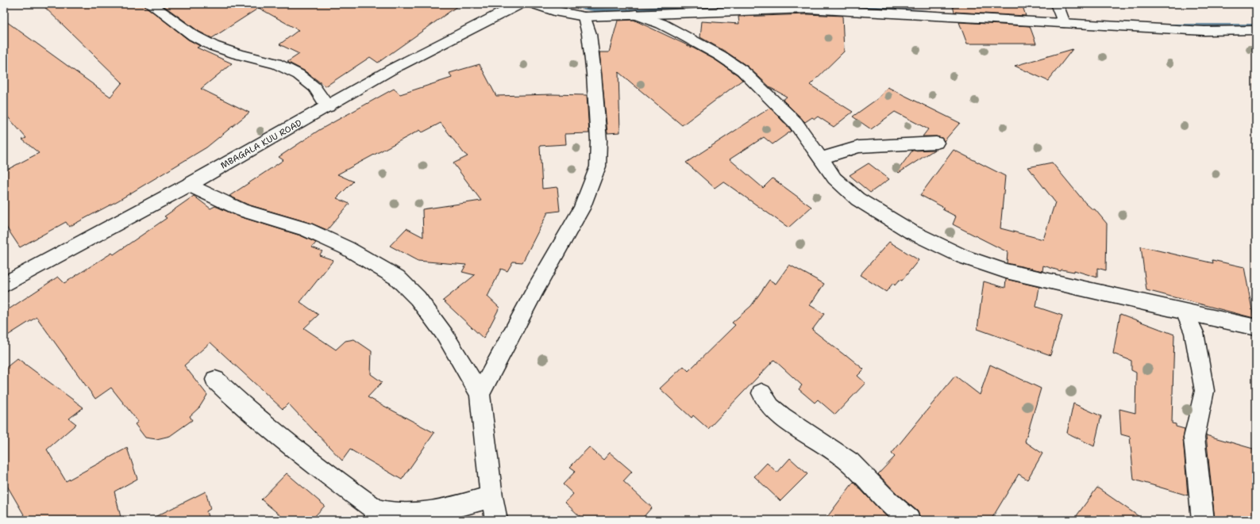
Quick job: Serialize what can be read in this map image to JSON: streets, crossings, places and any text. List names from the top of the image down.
{
  "streets": {
    "street": ["MBAGALA KUU ROAD"]
  }
}
